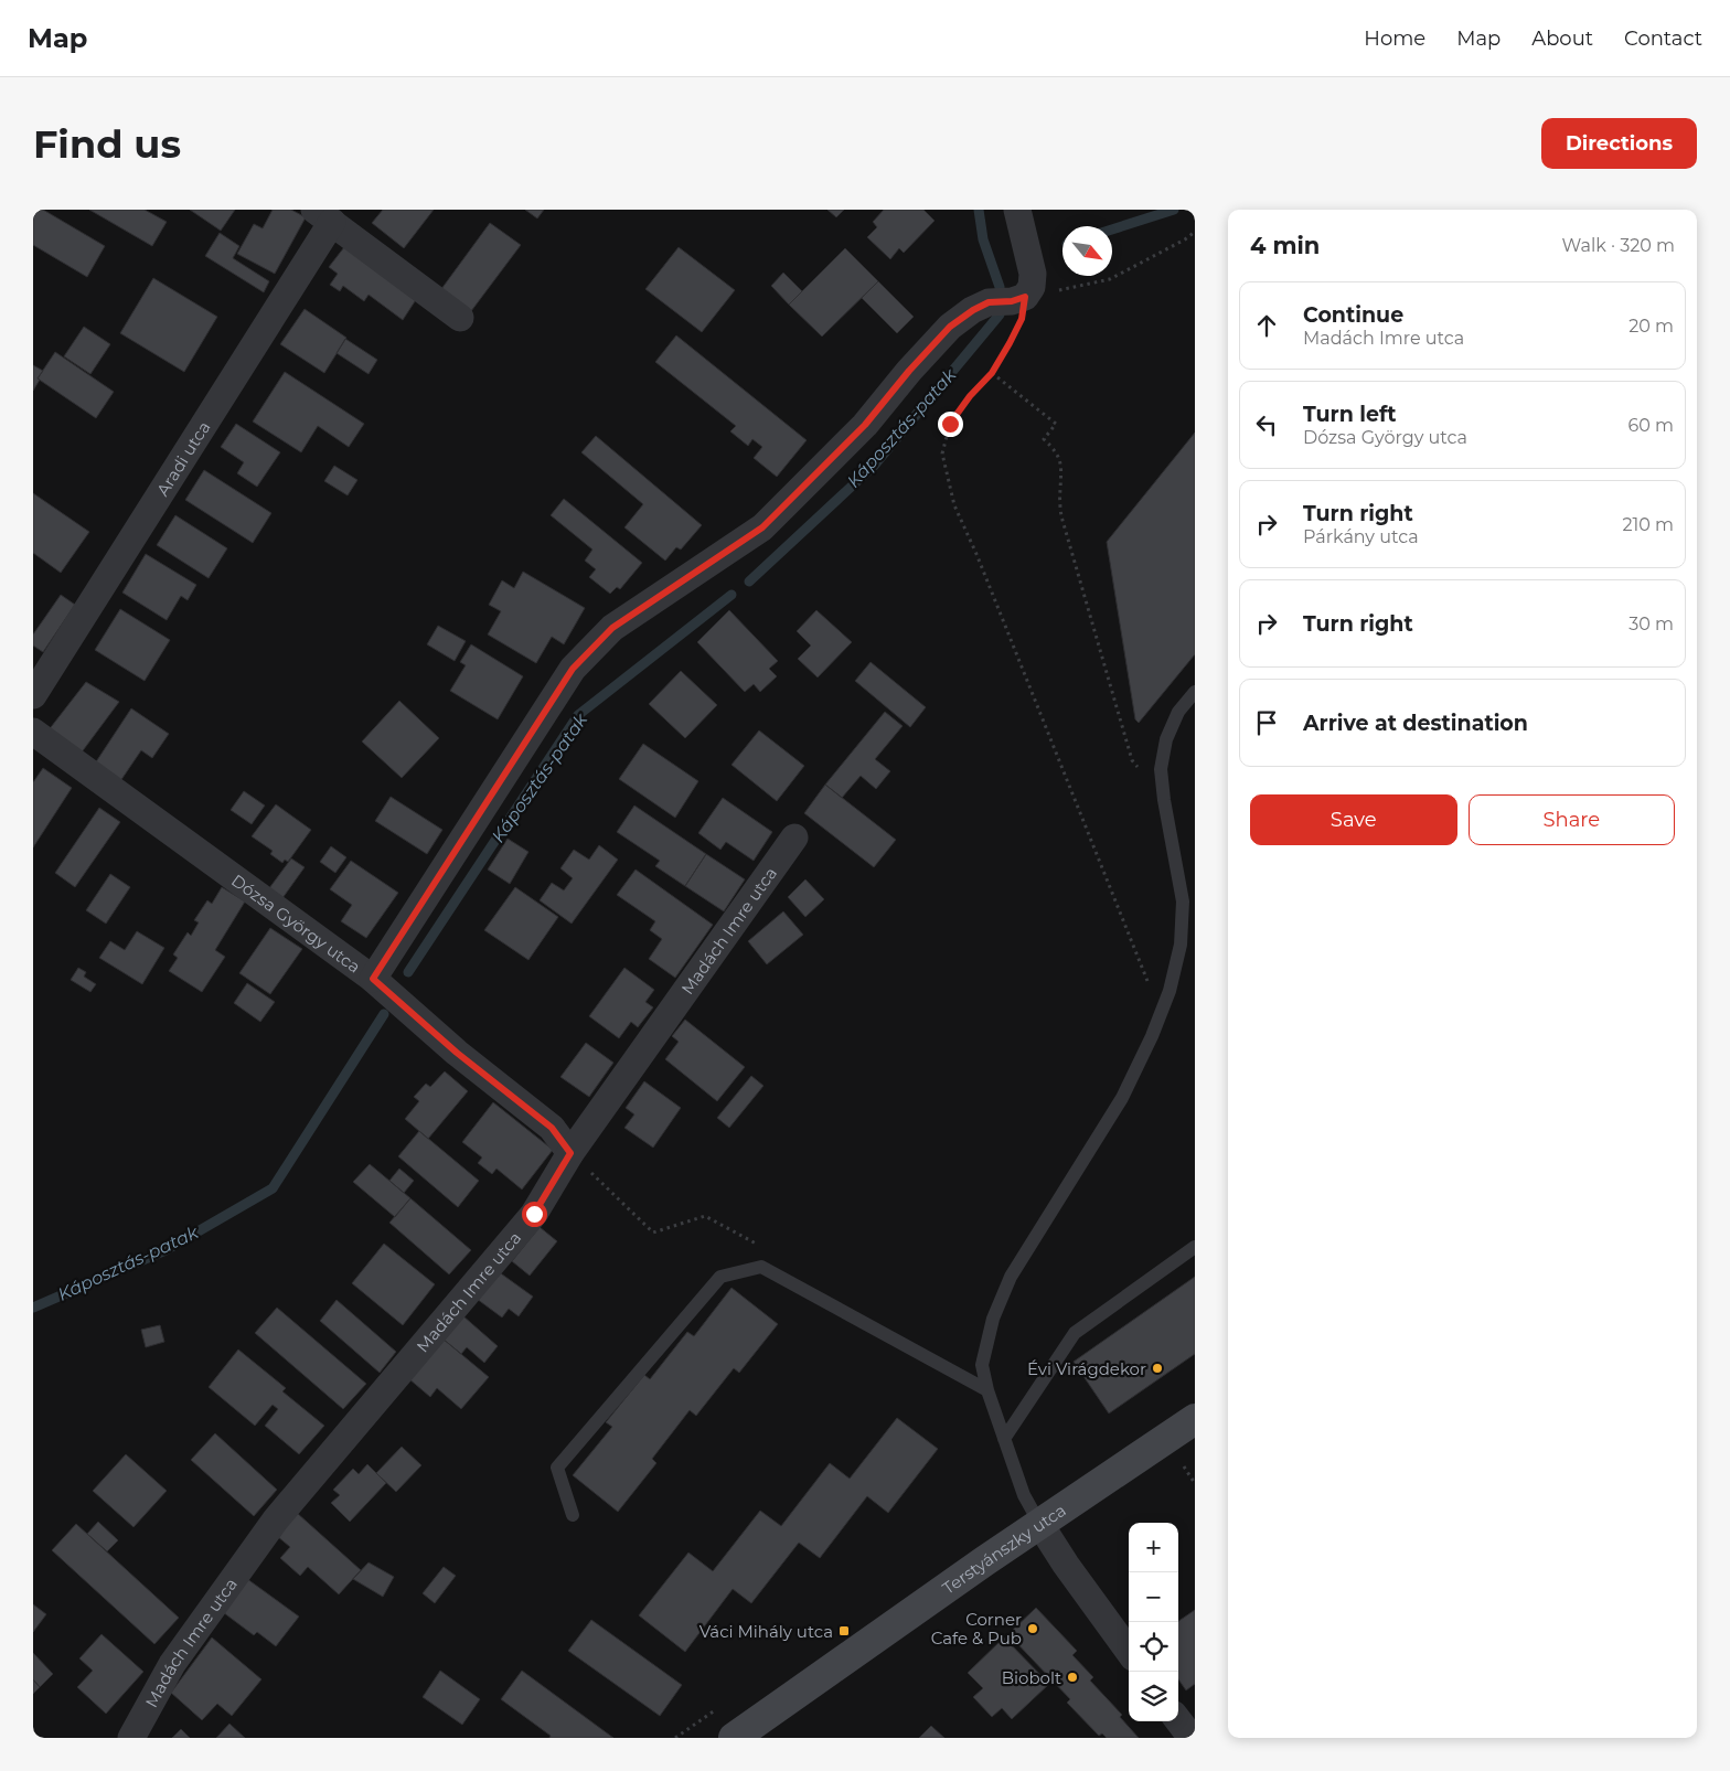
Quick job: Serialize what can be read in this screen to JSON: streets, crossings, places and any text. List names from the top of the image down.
{
  "streets": {
    "main road": ["Terstyánszky utca"],
    "street": ["Aradi utca", "Dózsa György utca", "Madách Imre utca"]
  },
  "crossings": [
    ["Dózsa György utca", "Madách Imre utca"]
  ],
  "water": ["Káposztás-patak"],
  "places": {
    "other": ["Évi Virágdekor", "Corner Cafe & Pub", "Biobolt"],
    "transit": ["Váci Mihály utca"]
  },
  "north": "bottom right",
  "page": {
    "header": "Map",
    "nav": [
      "Home",
      "Map",
      "About",
      "Contact"
    ],
    "buttons": [
      "Directions",
      ["Save", "Share"]
    ],
    "title": "Find us",
    "heading": ["4 min", "Walk · 320 m"],
    "list": [
      ["Continue", "Madách Imre utca", "20 m"],
      ["Turn left", "Dózsa György utca", "60 m"],
      ["Turn right", "Párkány utca", "210 m"],
      ["Turn right", "30 m"],
      "Arrive at destination"
    ],
    "map_buttons": ["+", "−"]
  }
}
